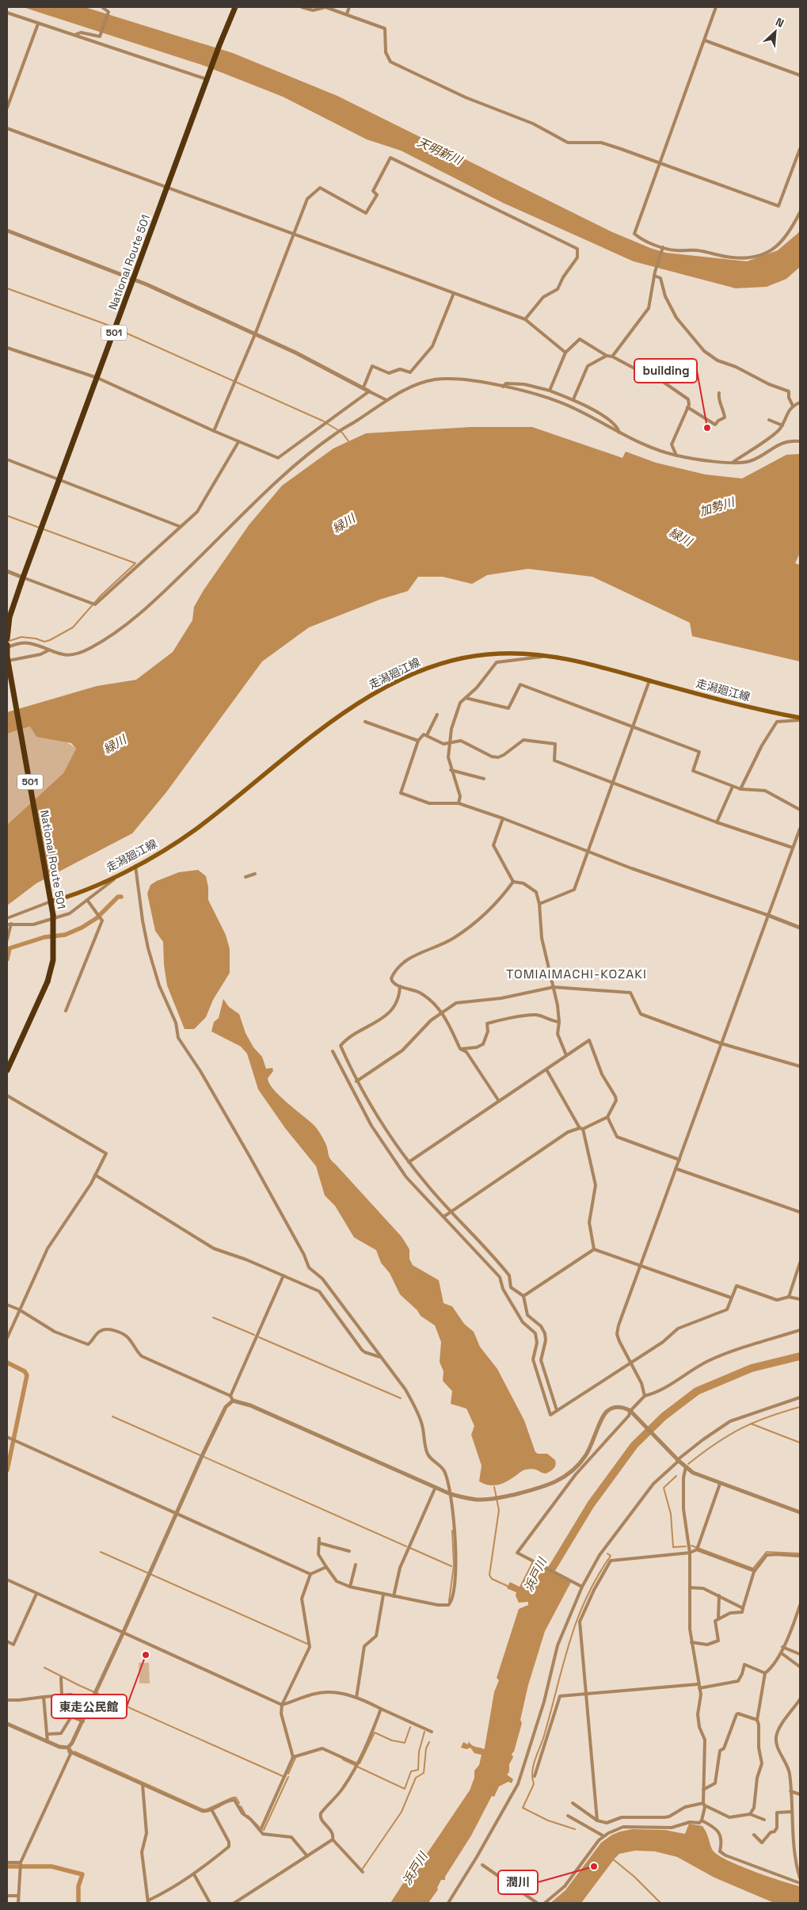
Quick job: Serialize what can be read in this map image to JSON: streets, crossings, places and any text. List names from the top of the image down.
{
  "streets": {
    "highway": ["National Route 501", "501"],
    "main road": ["走潟廻江線"]
  },
  "crossings": [
    ["National Route 501", "走潟廻江線"]
  ],
  "districts": ["TOMIAIMACHI-KOZAKI"],
  "water": [
    "天明新川",
    "加勢川",
    "緑川",
    "浜戸川"
  ],
  "places": ["building", "東走公民館", "潤川"],
  "north": "top right"
}
